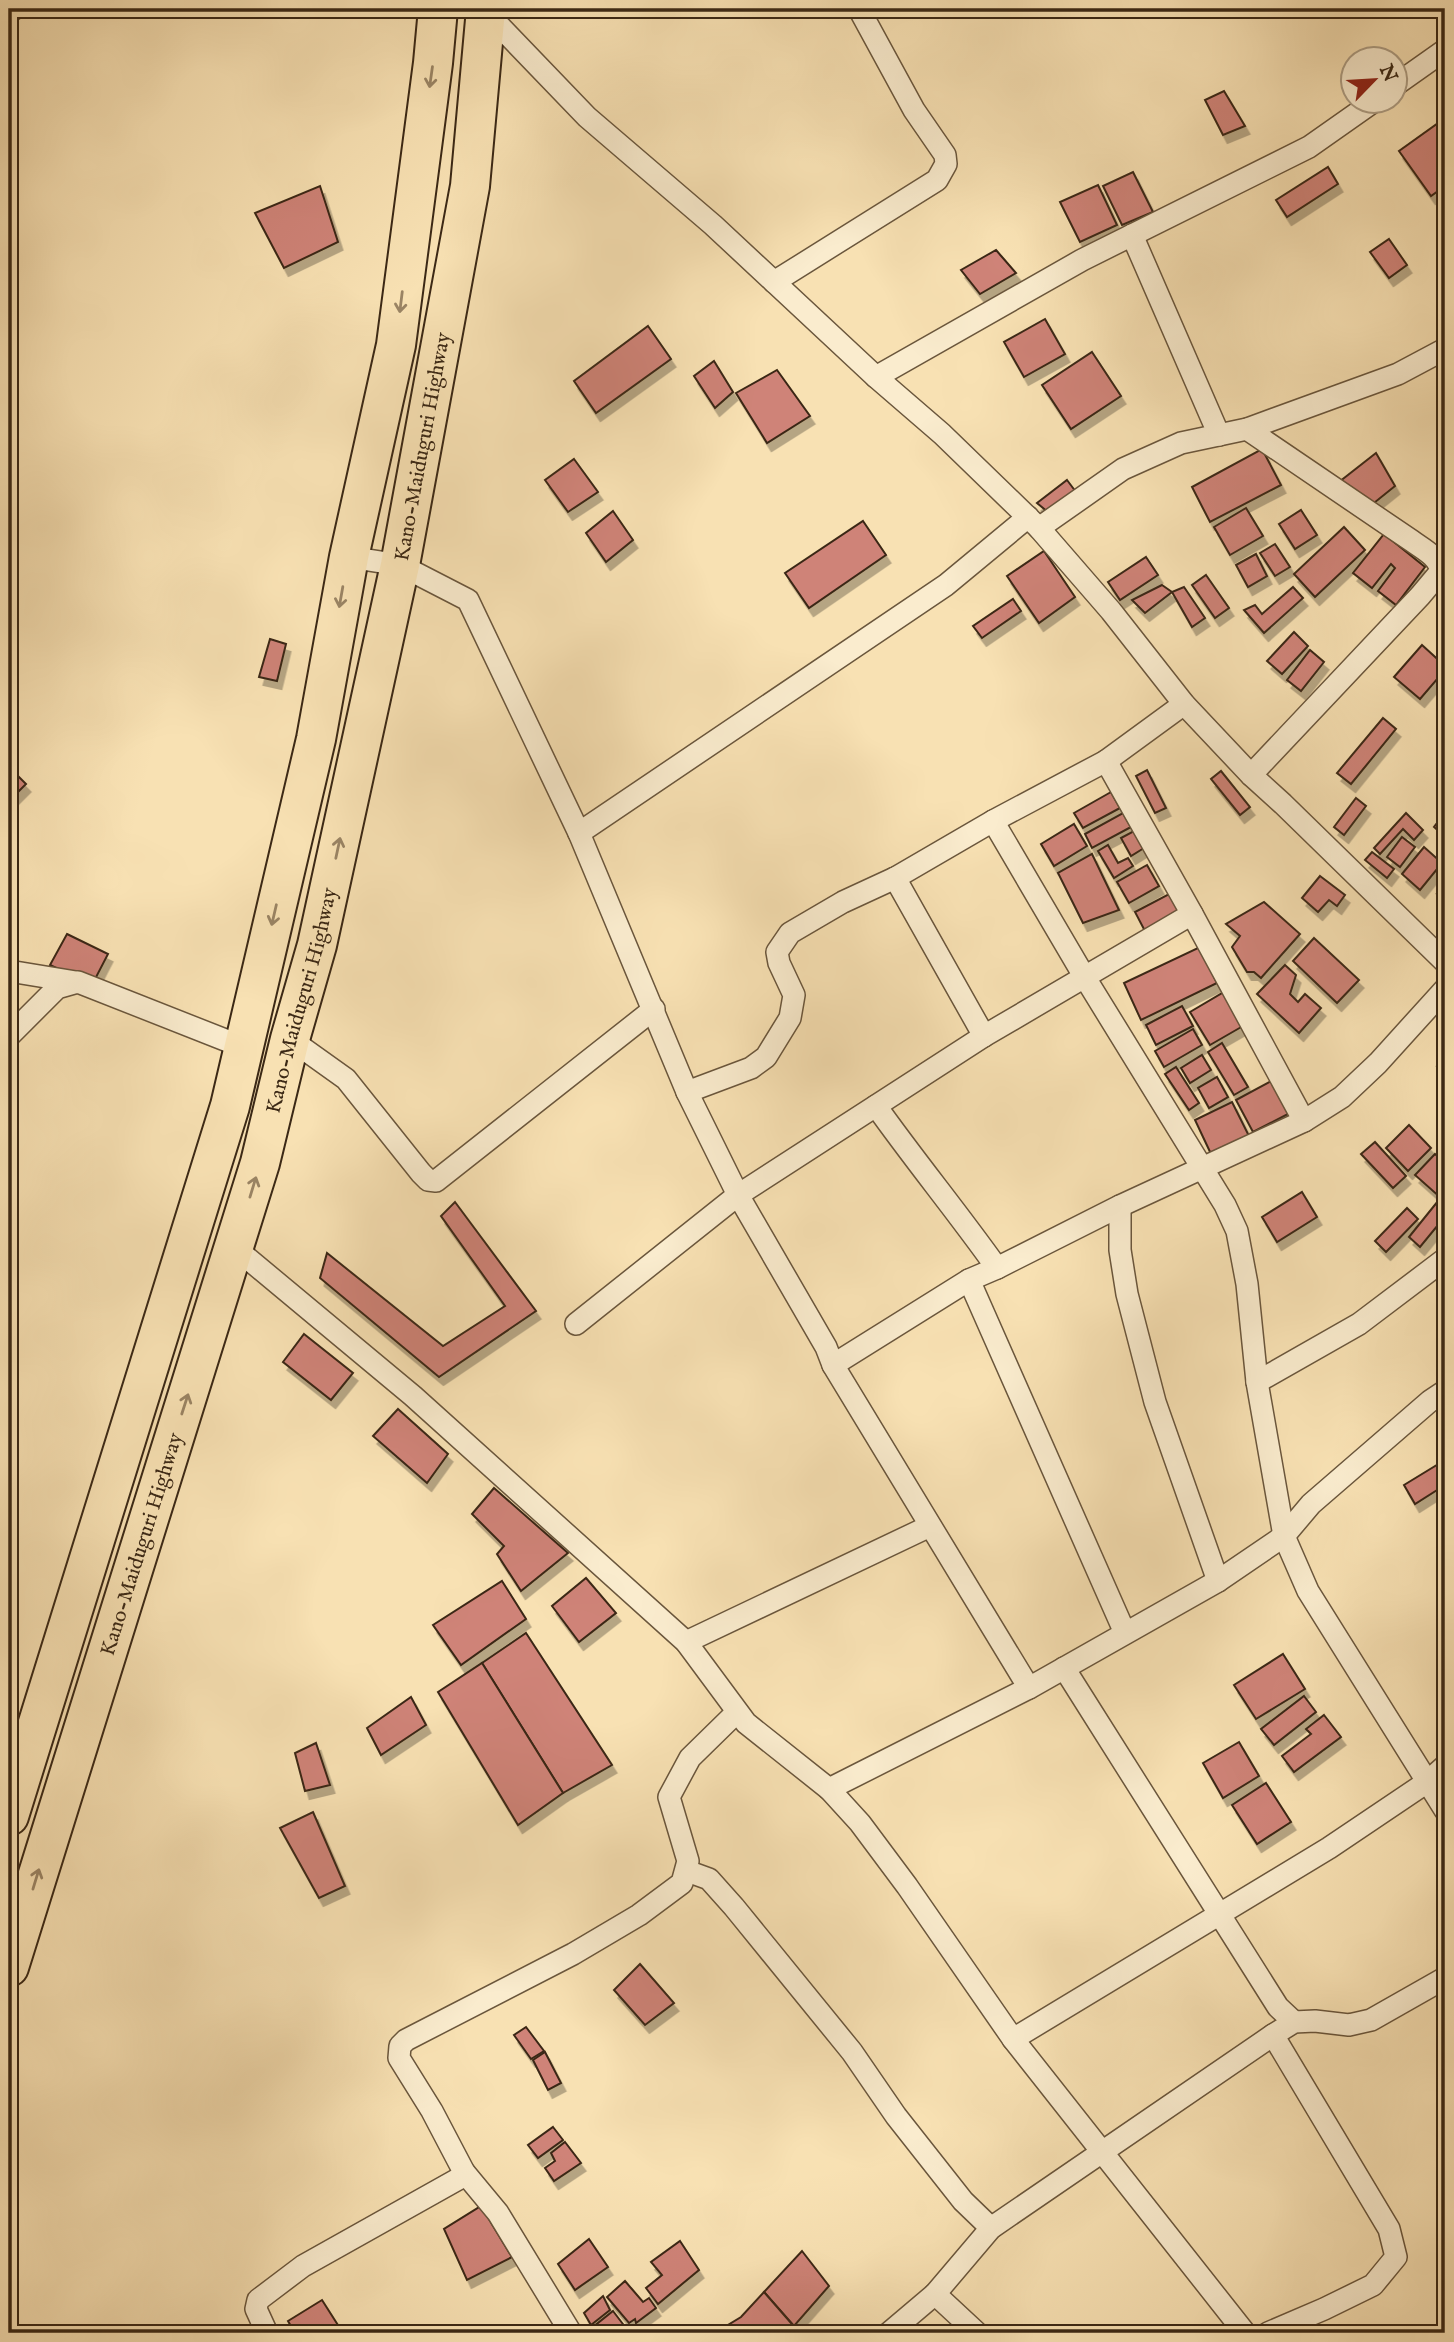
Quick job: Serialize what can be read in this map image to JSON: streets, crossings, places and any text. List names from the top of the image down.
{
  "streets": {
    "highway": ["Kano-Maiduguri Highway"]
  },
  "north": "top right"
}
